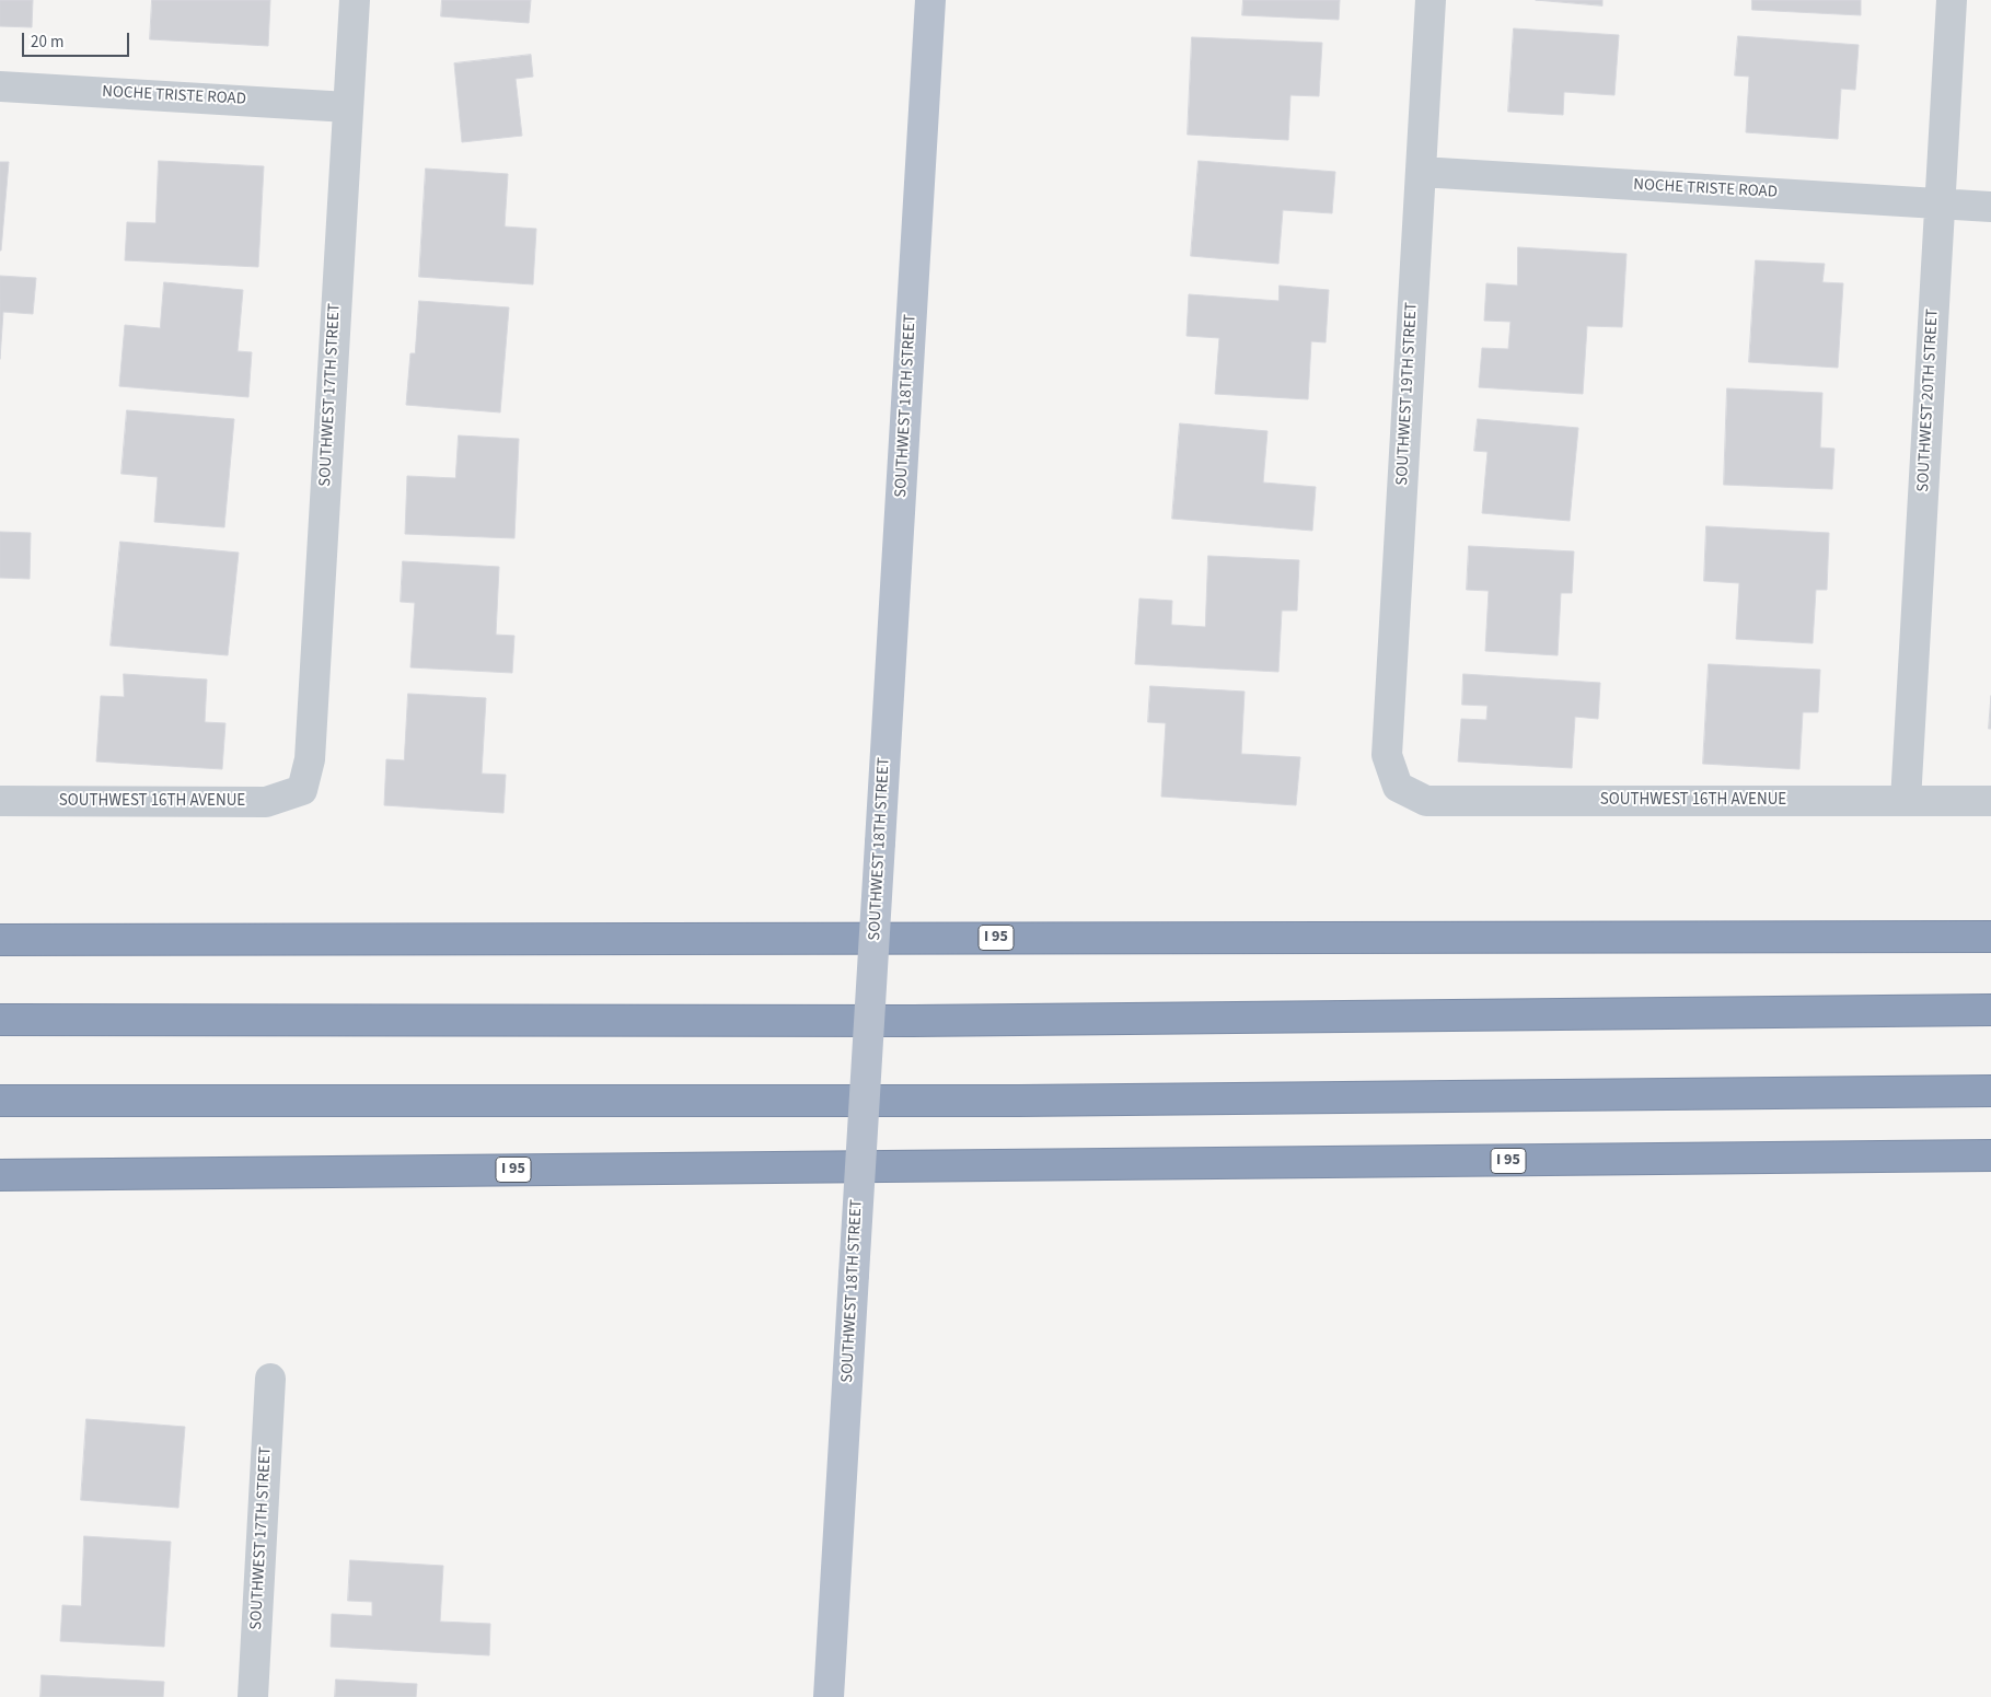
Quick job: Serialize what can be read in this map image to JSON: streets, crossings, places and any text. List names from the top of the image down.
{
  "streets": {
    "highway": ["I 95"],
    "main road": ["SOUTHWEST 18TH STREET"],
    "street": [
      "NOCHE TRISTE ROAD",
      "SOUTHWEST 19TH STREET",
      "SOUTHWEST 17TH STREET",
      "SOUTHWEST 20TH STREET",
      "SOUTHWEST 16TH AVENUE"
    ]
  },
  "crossings": [
    ["NOCHE TRISTE ROAD", "SOUTHWEST 19TH STREET"],
    ["NOCHE TRISTE ROAD", "SOUTHWEST 17TH STREET"],
    ["NOCHE TRISTE ROAD", "SOUTHWEST 20TH STREET"],
    ["SOUTHWEST 19TH STREET", "SOUTHWEST 16TH AVENUE"],
    ["SOUTHWEST 17TH STREET", "SOUTHWEST 16TH AVENUE"],
    ["SOUTHWEST 20TH STREET", "SOUTHWEST 16TH AVENUE"]
  ],
  "scale_bar": "20 m"
}
